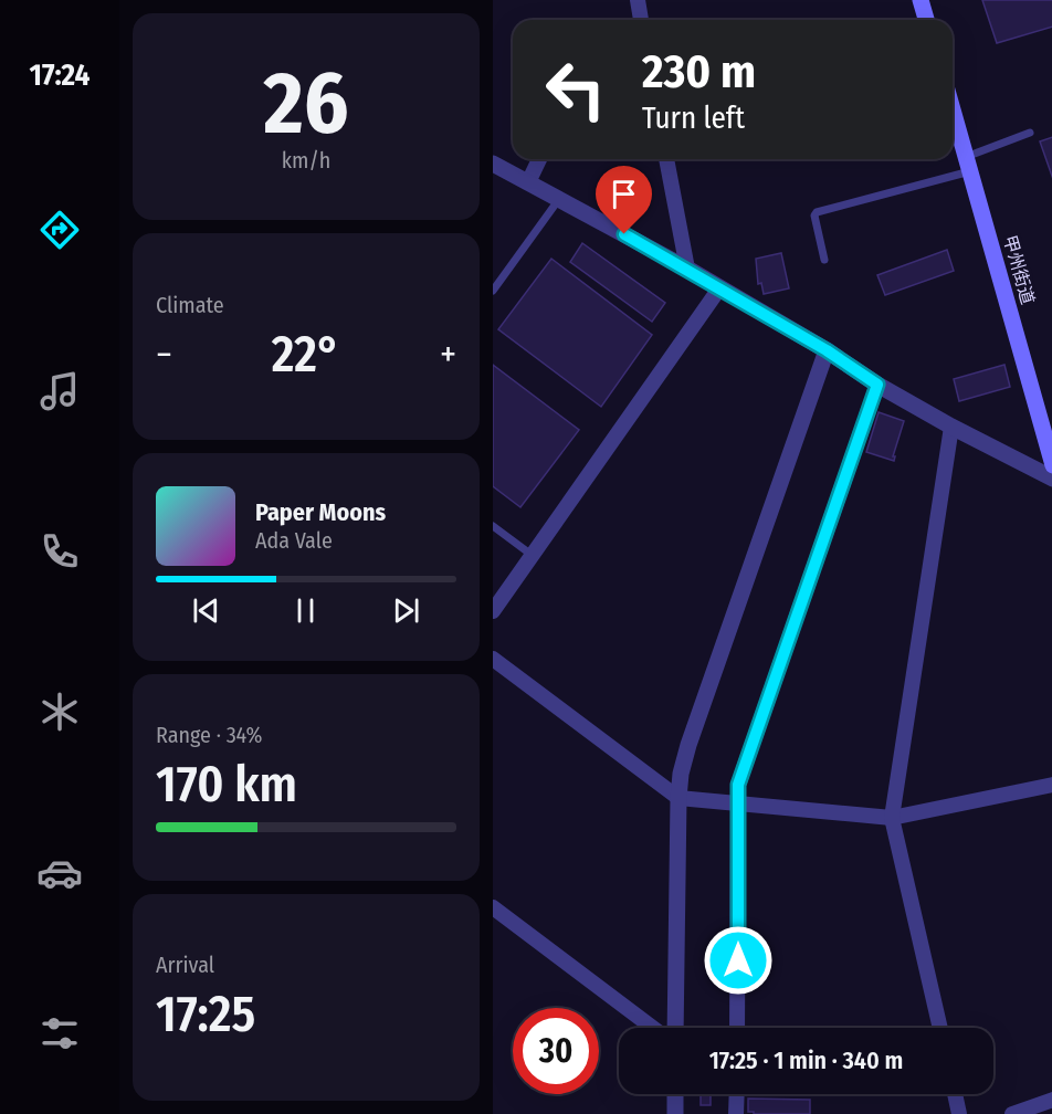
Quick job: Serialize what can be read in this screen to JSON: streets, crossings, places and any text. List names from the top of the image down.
{
  "streets": {
    "main road": ["甲州街道"]
  },
  "page": {
    "tabs": "17:24",
    "tile": [
      ["26", "km/h"],
      "Climate",
      ["Range · 34%", "170 km"],
      ["Arrival", "17:25"]
    ],
    "turn": ["230 m", "Turn left"],
    "heat": ["−", "22°", "+"],
    "song": ["Paper Moons", "Ada Vale"],
    "limit": "30",
    "trip": "17:25 · 1 min · 340 m"
  }
}
